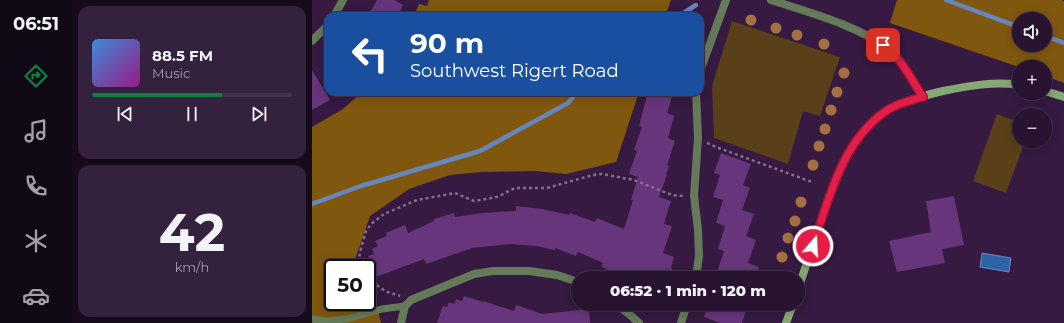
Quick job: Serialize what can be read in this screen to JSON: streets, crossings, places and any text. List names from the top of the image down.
{
  "page": {
    "tabs": "06:51",
    "map_buttons": ["+", "−"],
    "turn": ["90 m", "Southwest Rigert Road"],
    "song": ["88.5 FM", "Music"],
    "tile": ["42", "km/h"],
    "limit": "50",
    "trip": "06:52 · 1 min · 120 m"
  }
}
